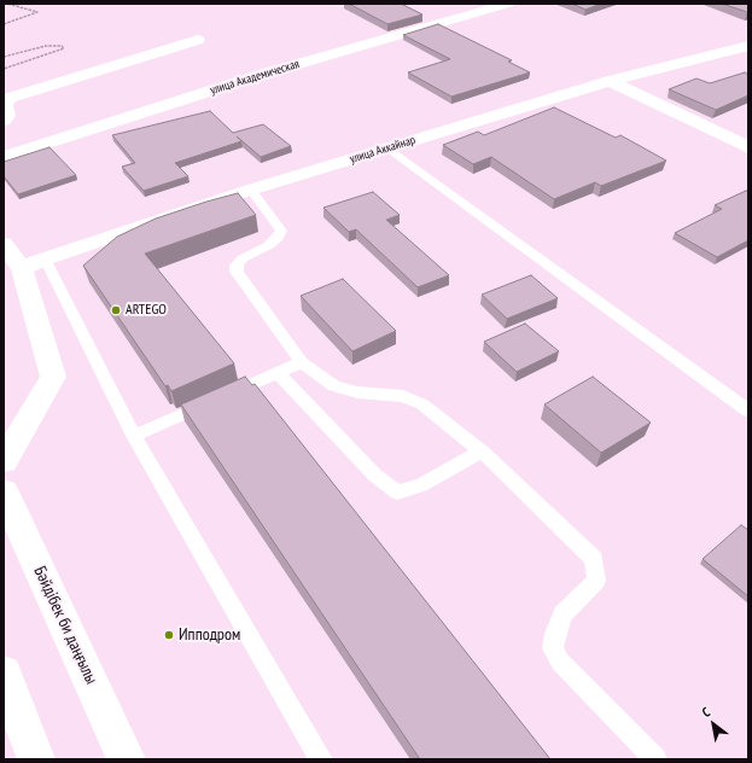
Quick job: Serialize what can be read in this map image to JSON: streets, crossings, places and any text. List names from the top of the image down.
{
  "streets": {
    "street": ["улица Академическая", "улица Аккайнар", "Бәйдібек би даңғылы"]
  },
  "places": ["ARTEGO", "Ипподром"],
  "north": "top left"
}
